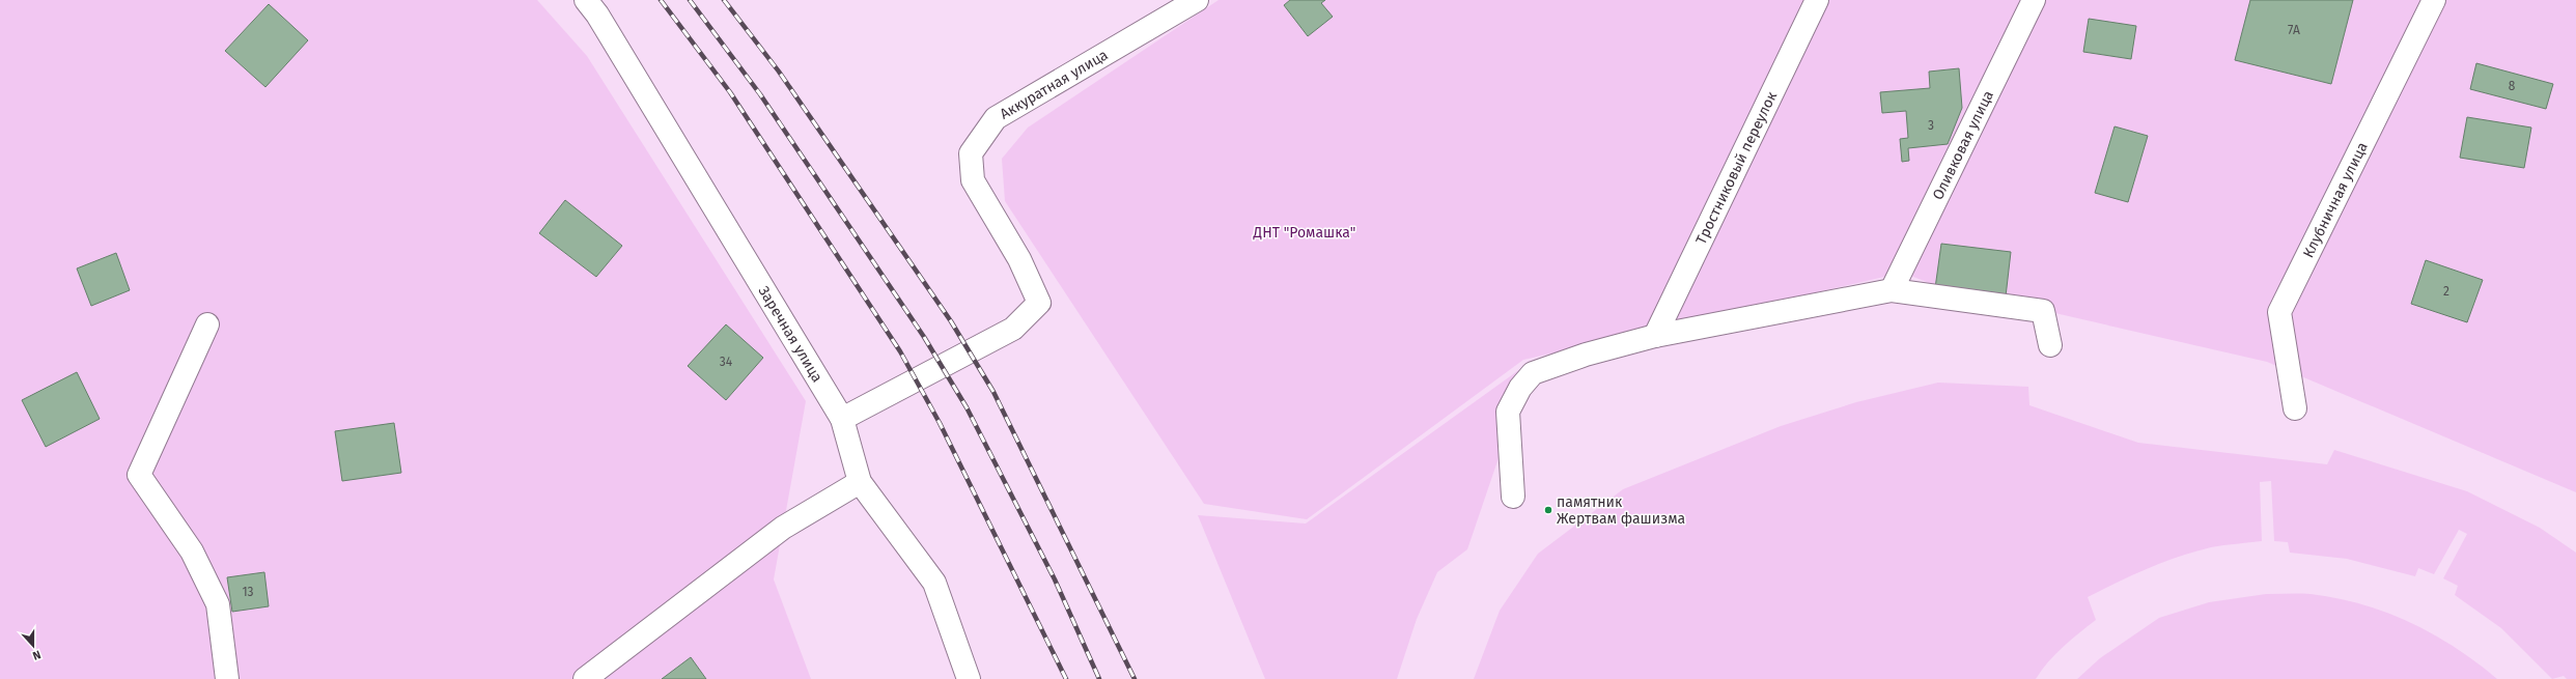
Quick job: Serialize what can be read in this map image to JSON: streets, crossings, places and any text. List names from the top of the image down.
{
  "streets": {
    "street": [
      "Аккуратная улица",
      "Оливковая улица",
      "Тростниковый переулок",
      "Клубничная улица",
      "Заречная улица"
    ]
  },
  "crossings": [
    ["Аккуратная улица", "Заречная улица"]
  ],
  "parks": ["ДНТ \"Ромашка\""],
  "places": ["памятник Жертвам фашизма"],
  "house_numbers": [
    "7А",
    "8",
    "3",
    "2",
    "34",
    "13"
  ],
  "north": "bottom"
}
